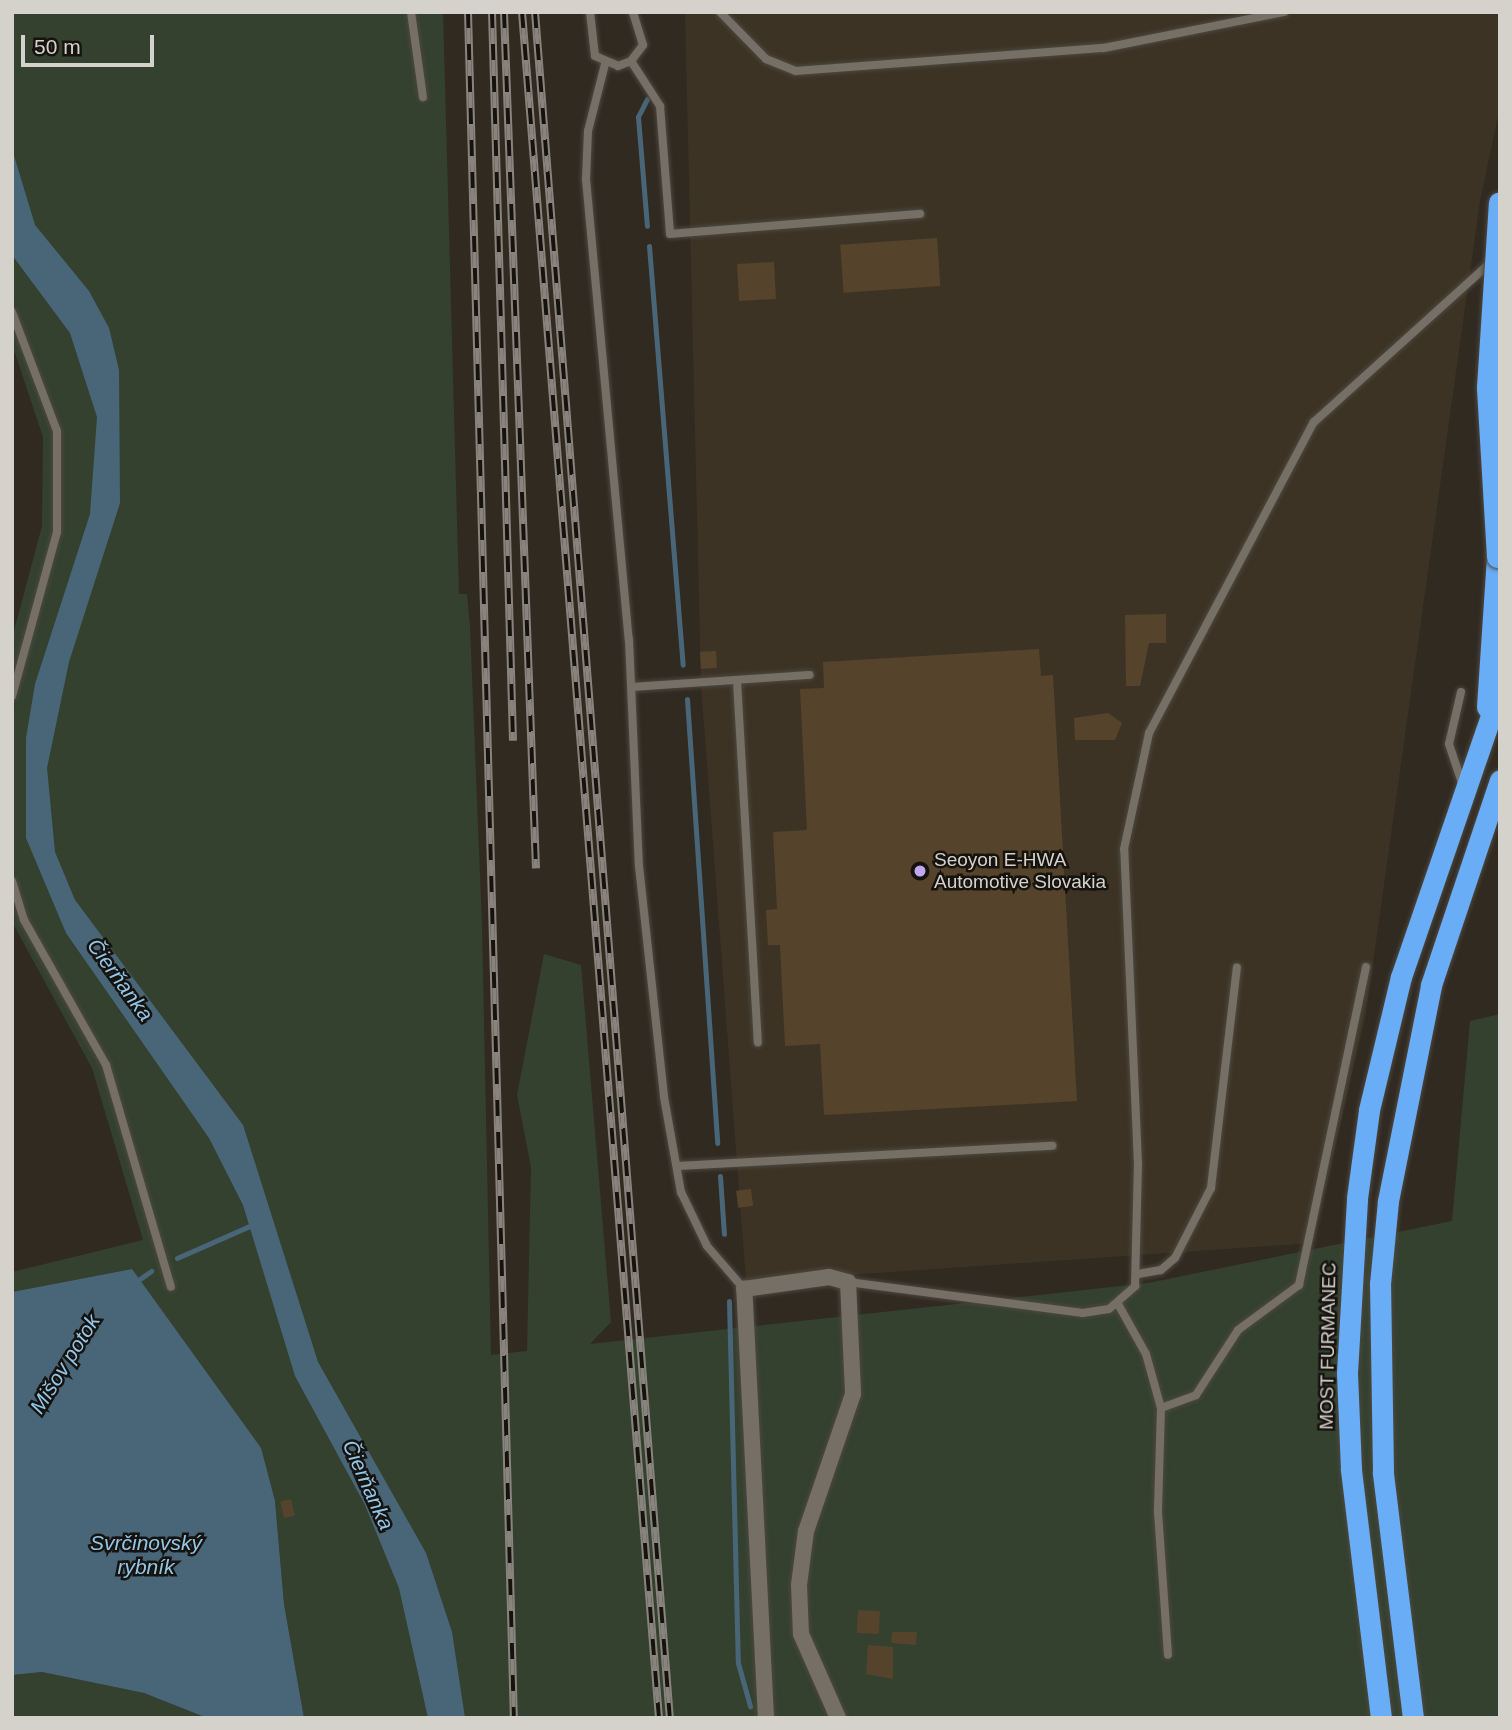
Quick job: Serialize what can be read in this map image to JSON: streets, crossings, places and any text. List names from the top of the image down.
{
  "streets": {
    "highway": ["MOST FURMANEC"]
  },
  "water": ["Čierňanka", "Mišov potok", "Svrčinovský rybník"],
  "places": ["Seoyon E-HWA Automotive Slovakia"],
  "scale_bar": "50 m"
}
